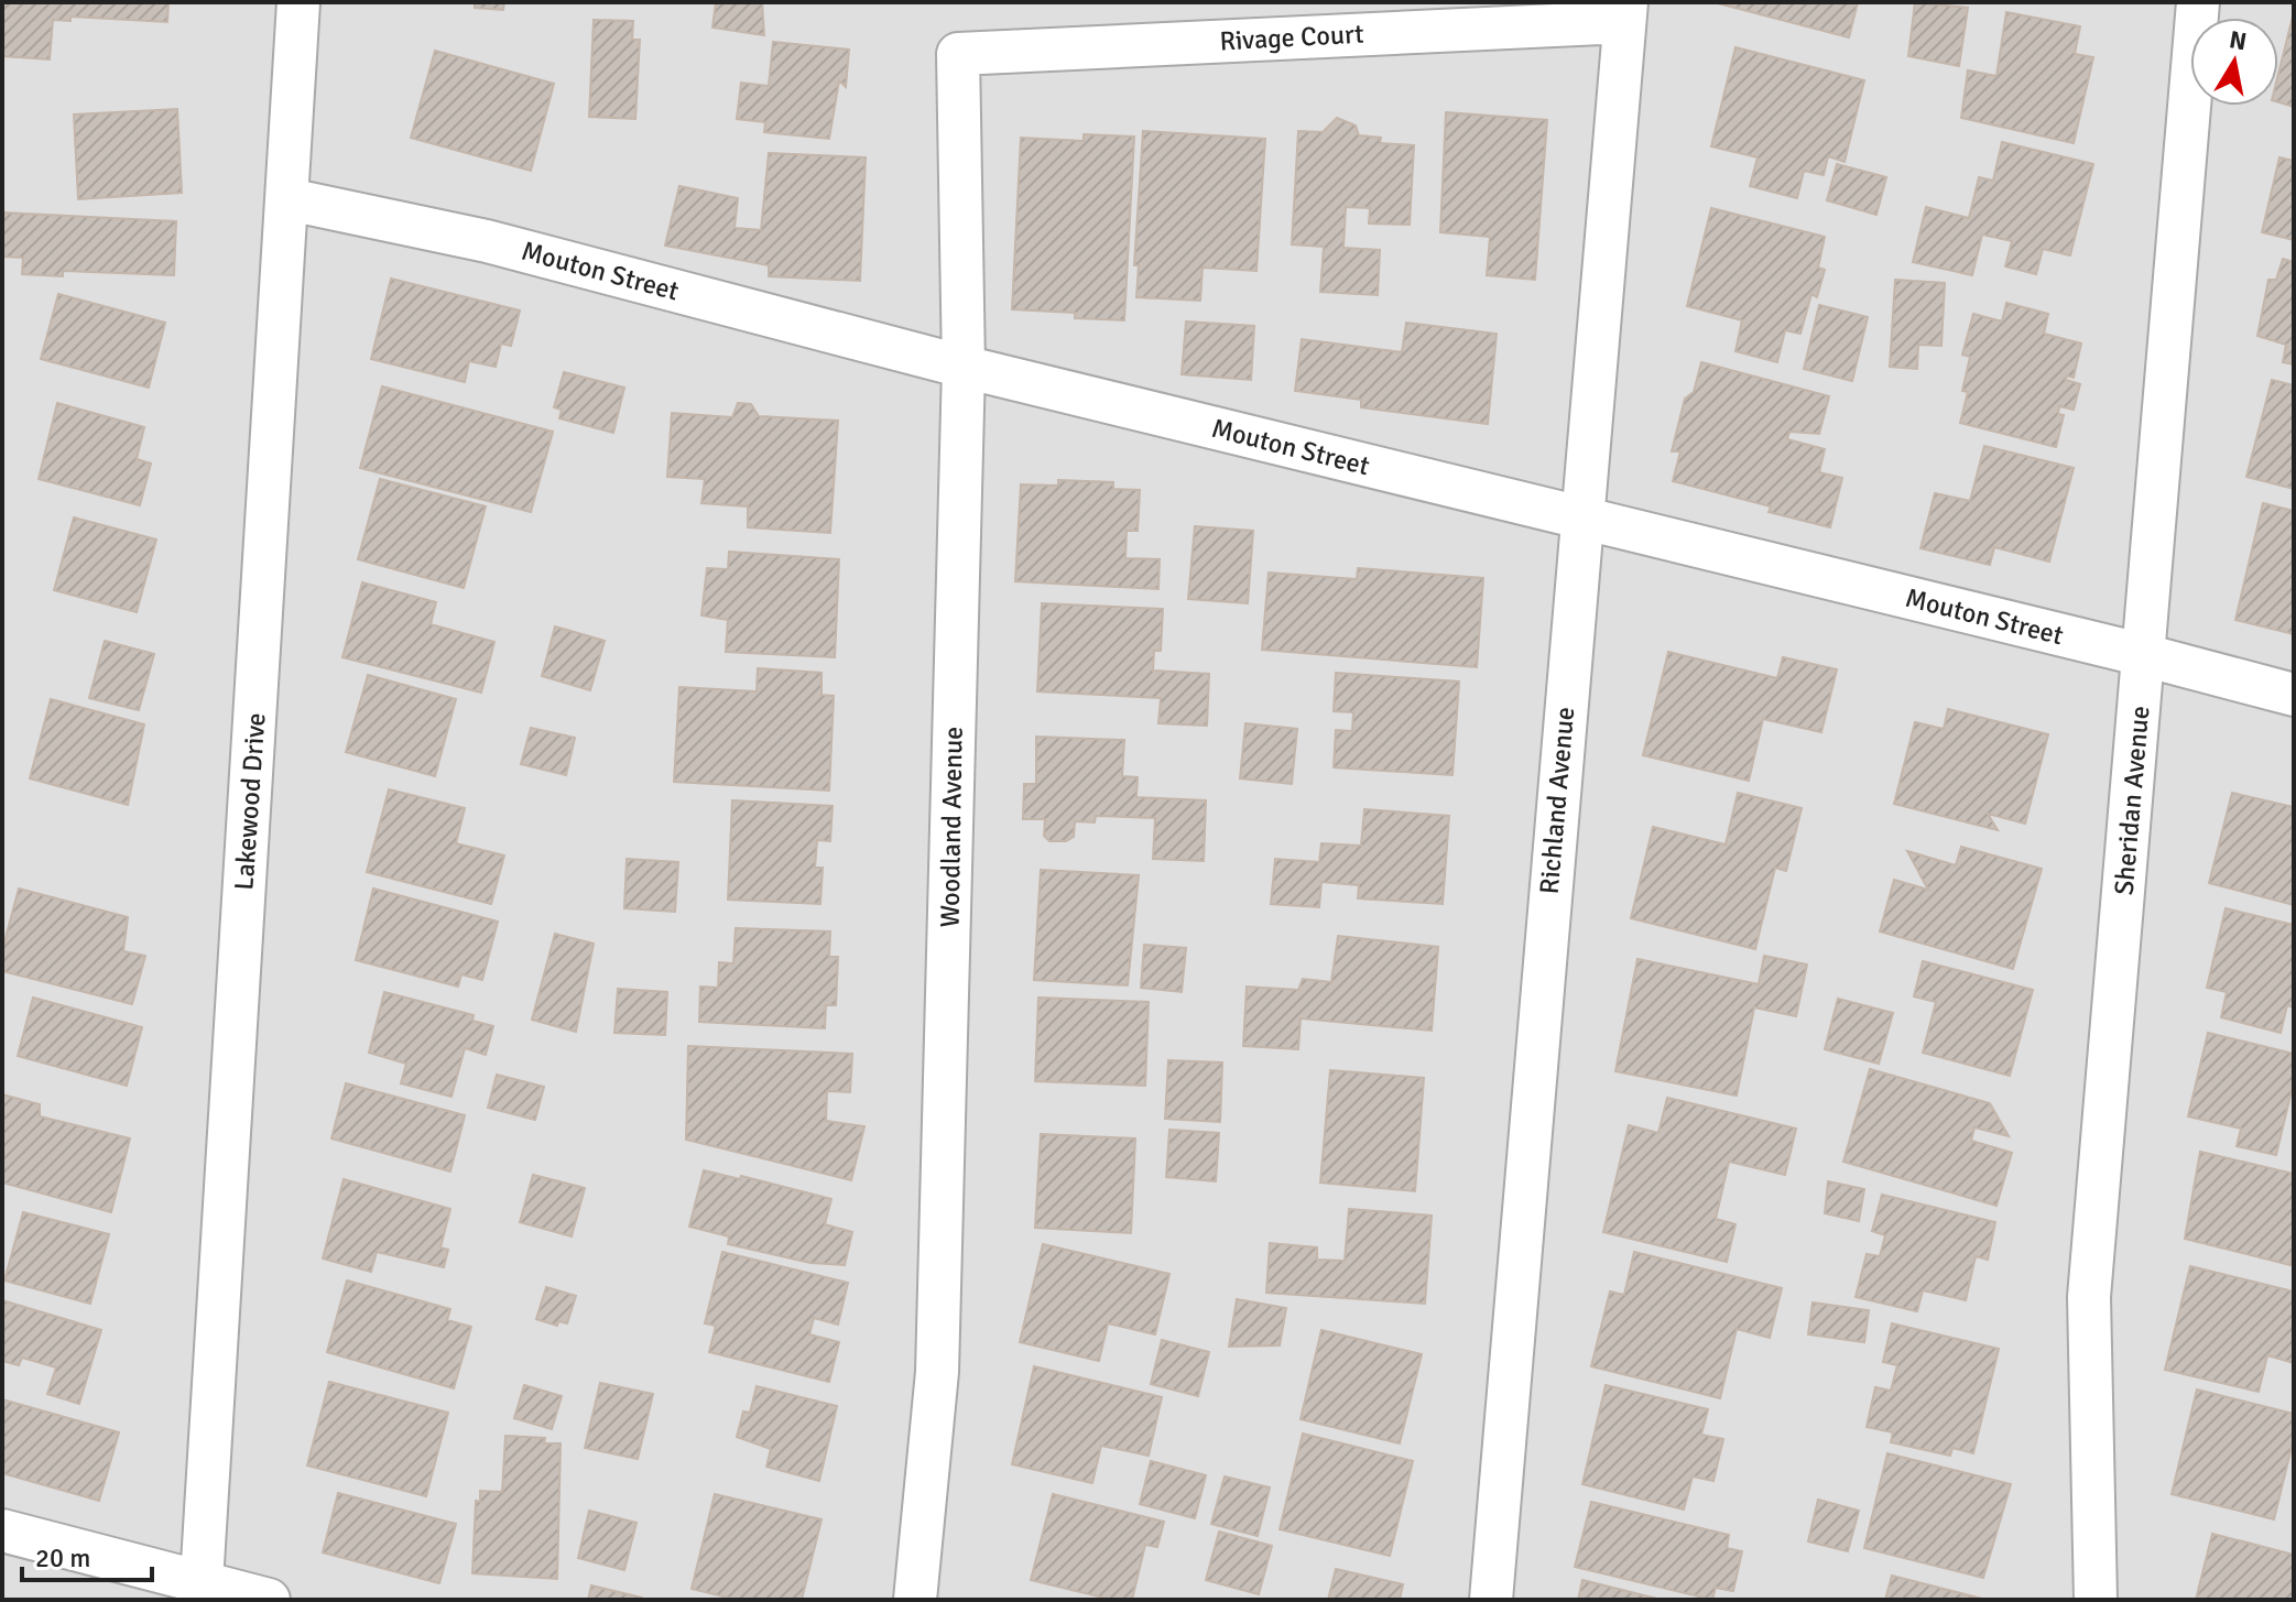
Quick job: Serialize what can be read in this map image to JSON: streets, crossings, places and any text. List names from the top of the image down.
{
  "streets": {
    "street": [
      "Rivage Court",
      "Mouton Street",
      "Richland Avenue",
      "Sheridan Avenue",
      "Lakewood Drive",
      "Woodland Avenue"
    ]
  },
  "crossings": [
    ["Rivage Court", "Richland Avenue"],
    ["Rivage Court", "Woodland Avenue"],
    ["Mouton Street", "Richland Avenue"],
    ["Mouton Street", "Sheridan Avenue"],
    ["Mouton Street", "Lakewood Drive"],
    ["Mouton Street", "Woodland Avenue"]
  ],
  "scale_bar": "20 m",
  "north": "top"
}
